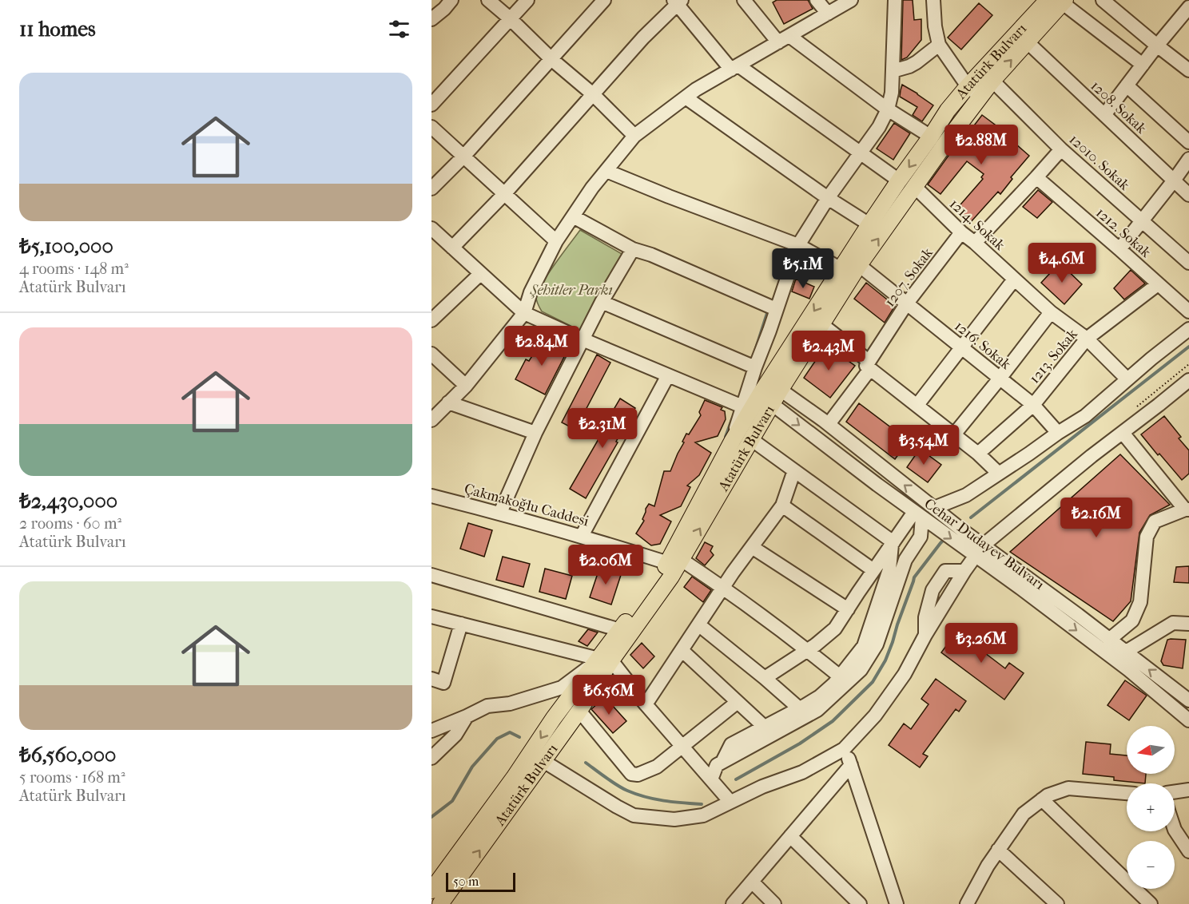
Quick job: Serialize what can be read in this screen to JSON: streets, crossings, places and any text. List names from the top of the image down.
{
  "streets": {
    "main road": ["Atatürk Bulvarı"],
    "street": [
      "1208. Sokak",
      "12010. Sokak",
      "1214. Sokak",
      "1212. Sokak",
      "1207. Sokak",
      "1216. Sokak",
      "1213. Sokak",
      "Çakmakoğlu Caddesi",
      "Cehar Dudayev Bulvarı"
    ]
  },
  "crossings": [
    ["Atatürk Bulvarı", "1208. Sokak"],
    ["Atatürk Bulvarı", "12010. Sokak"],
    ["Atatürk Bulvarı", "1214. Sokak"],
    ["Atatürk Bulvarı", "1216. Sokak"],
    ["Atatürk Bulvarı", "Çakmakoğlu Caddesi"],
    ["Atatürk Bulvarı", "Cehar Dudayev Bulvarı"],
    ["1214. Sokak", "1207. Sokak"],
    ["1214. Sokak", "1213. Sokak"],
    ["1212. Sokak", "1213. Sokak"],
    ["1207. Sokak", "1216. Sokak"],
    ["1207. Sokak", "Cehar Dudayev Bulvarı"],
    ["1216. Sokak", "1213. Sokak"]
  ],
  "parks": ["Şehitler Parkı"],
  "scale_bar": "50 m",
  "north": "left",
  "page": {
    "heading": "11 homes",
    "list": [
      {
        "name": "₺5,100,000",
        "note": "4 rooms · 148 m² · Atatürk Bulvarı"
      },
      {
        "name": "₺2,430,000",
        "note": "2 rooms · 60 m² · Atatürk Bulvarı"
      },
      {
        "name": "₺6,560,000",
        "note": "5 rooms · 168 m² · Atatürk Bulvarı"
      }
    ],
    "price": [
      "₺2.88M",
      "₺4.6M",
      "₺5.1M",
      "₺2.84M",
      "₺2.43M",
      "₺2.31M",
      "₺3.54M",
      "₺2.16M",
      "₺2.06M",
      "₺3.26M",
      "₺6.56M"
    ],
    "map_buttons": ["+", "−"],
    "scale": "50 m"
  }
}
